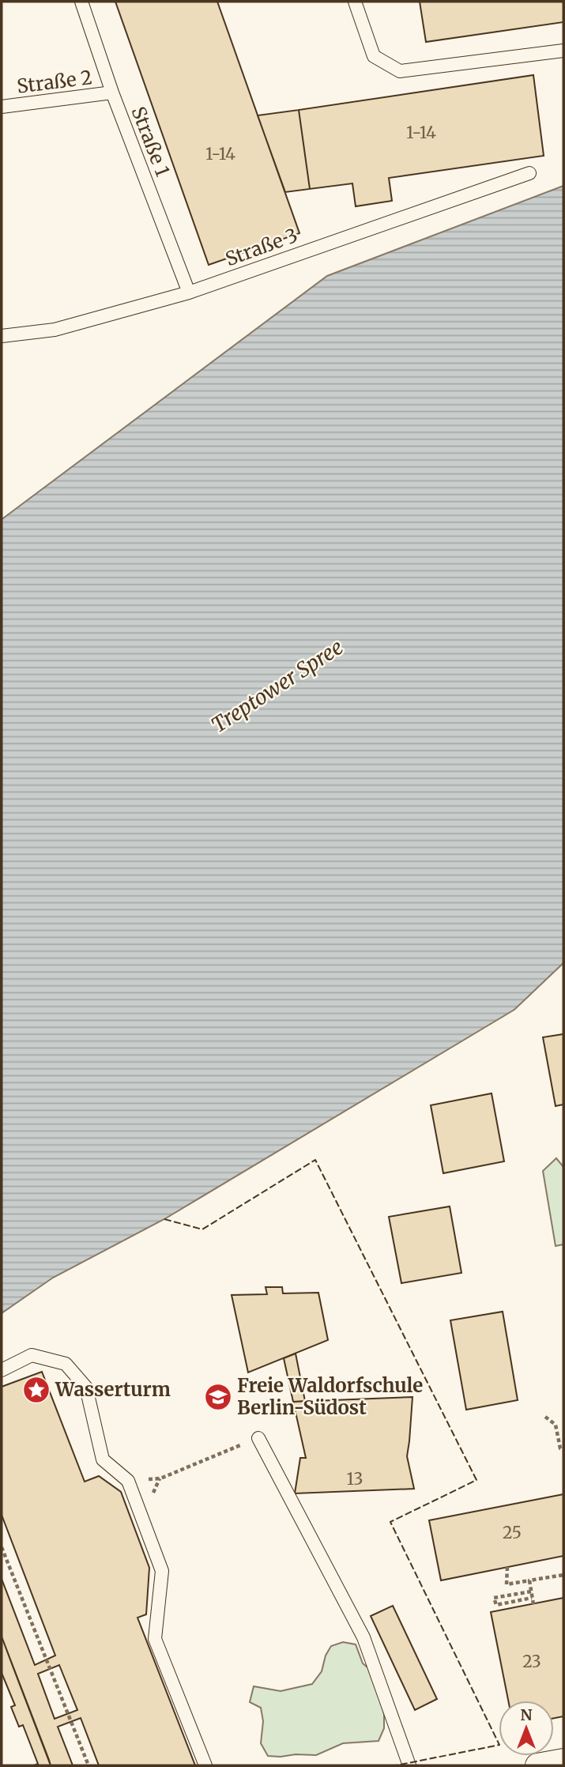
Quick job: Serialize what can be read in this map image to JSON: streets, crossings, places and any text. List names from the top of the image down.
{
  "streets": {
    "lane": ["Straße 2", "Straße 1", "Straße 3"]
  },
  "crossings": [
    ["Straße 2", "Straße 1"],
    ["Straße 1", "Straße 3"]
  ],
  "water": ["Treptower Spree"],
  "places": {
    "place": ["Wasserturm"],
    "school or university": ["Freie Waldorfschule Berlin-Südost"]
  },
  "house_numbers": [
    "1-14",
    "1-14",
    "13",
    "25",
    "23"
  ],
  "north": "top"
}
